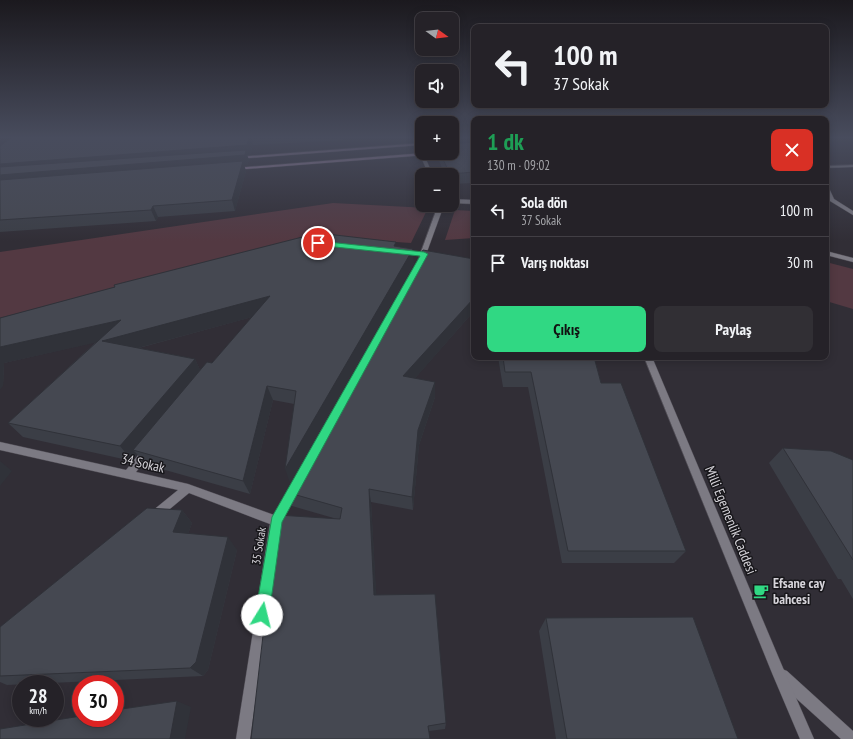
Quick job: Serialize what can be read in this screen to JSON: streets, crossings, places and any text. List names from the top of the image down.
{
  "streets": {
    "street": ["34 Sokak", "Milli Egemenlik Caddesi", "35 Sokak"]
  },
  "crossings": [
    ["34 Sokak", "35 Sokak"]
  ],
  "places": {
    "cafe": ["Efsane cay bahcesi"]
  },
  "north": "right",
  "page": {
    "map_buttons": ["+", "−"],
    "turn": ["100 m", "37 Sokak"],
    "heading": ["1 dk", "130 m · 09:02"],
    "list": [
      {
        "name": "Sola dön",
        "note": "37 Sokak",
        "value": "100 m"
      },
      {
        "name": "Varış noktası",
        "value": "30 m"
      }
    ],
    "buttons": ["Çıkış", "Paylaş"],
    "speed": "28 km/h",
    "limit": "30"
  }
}
